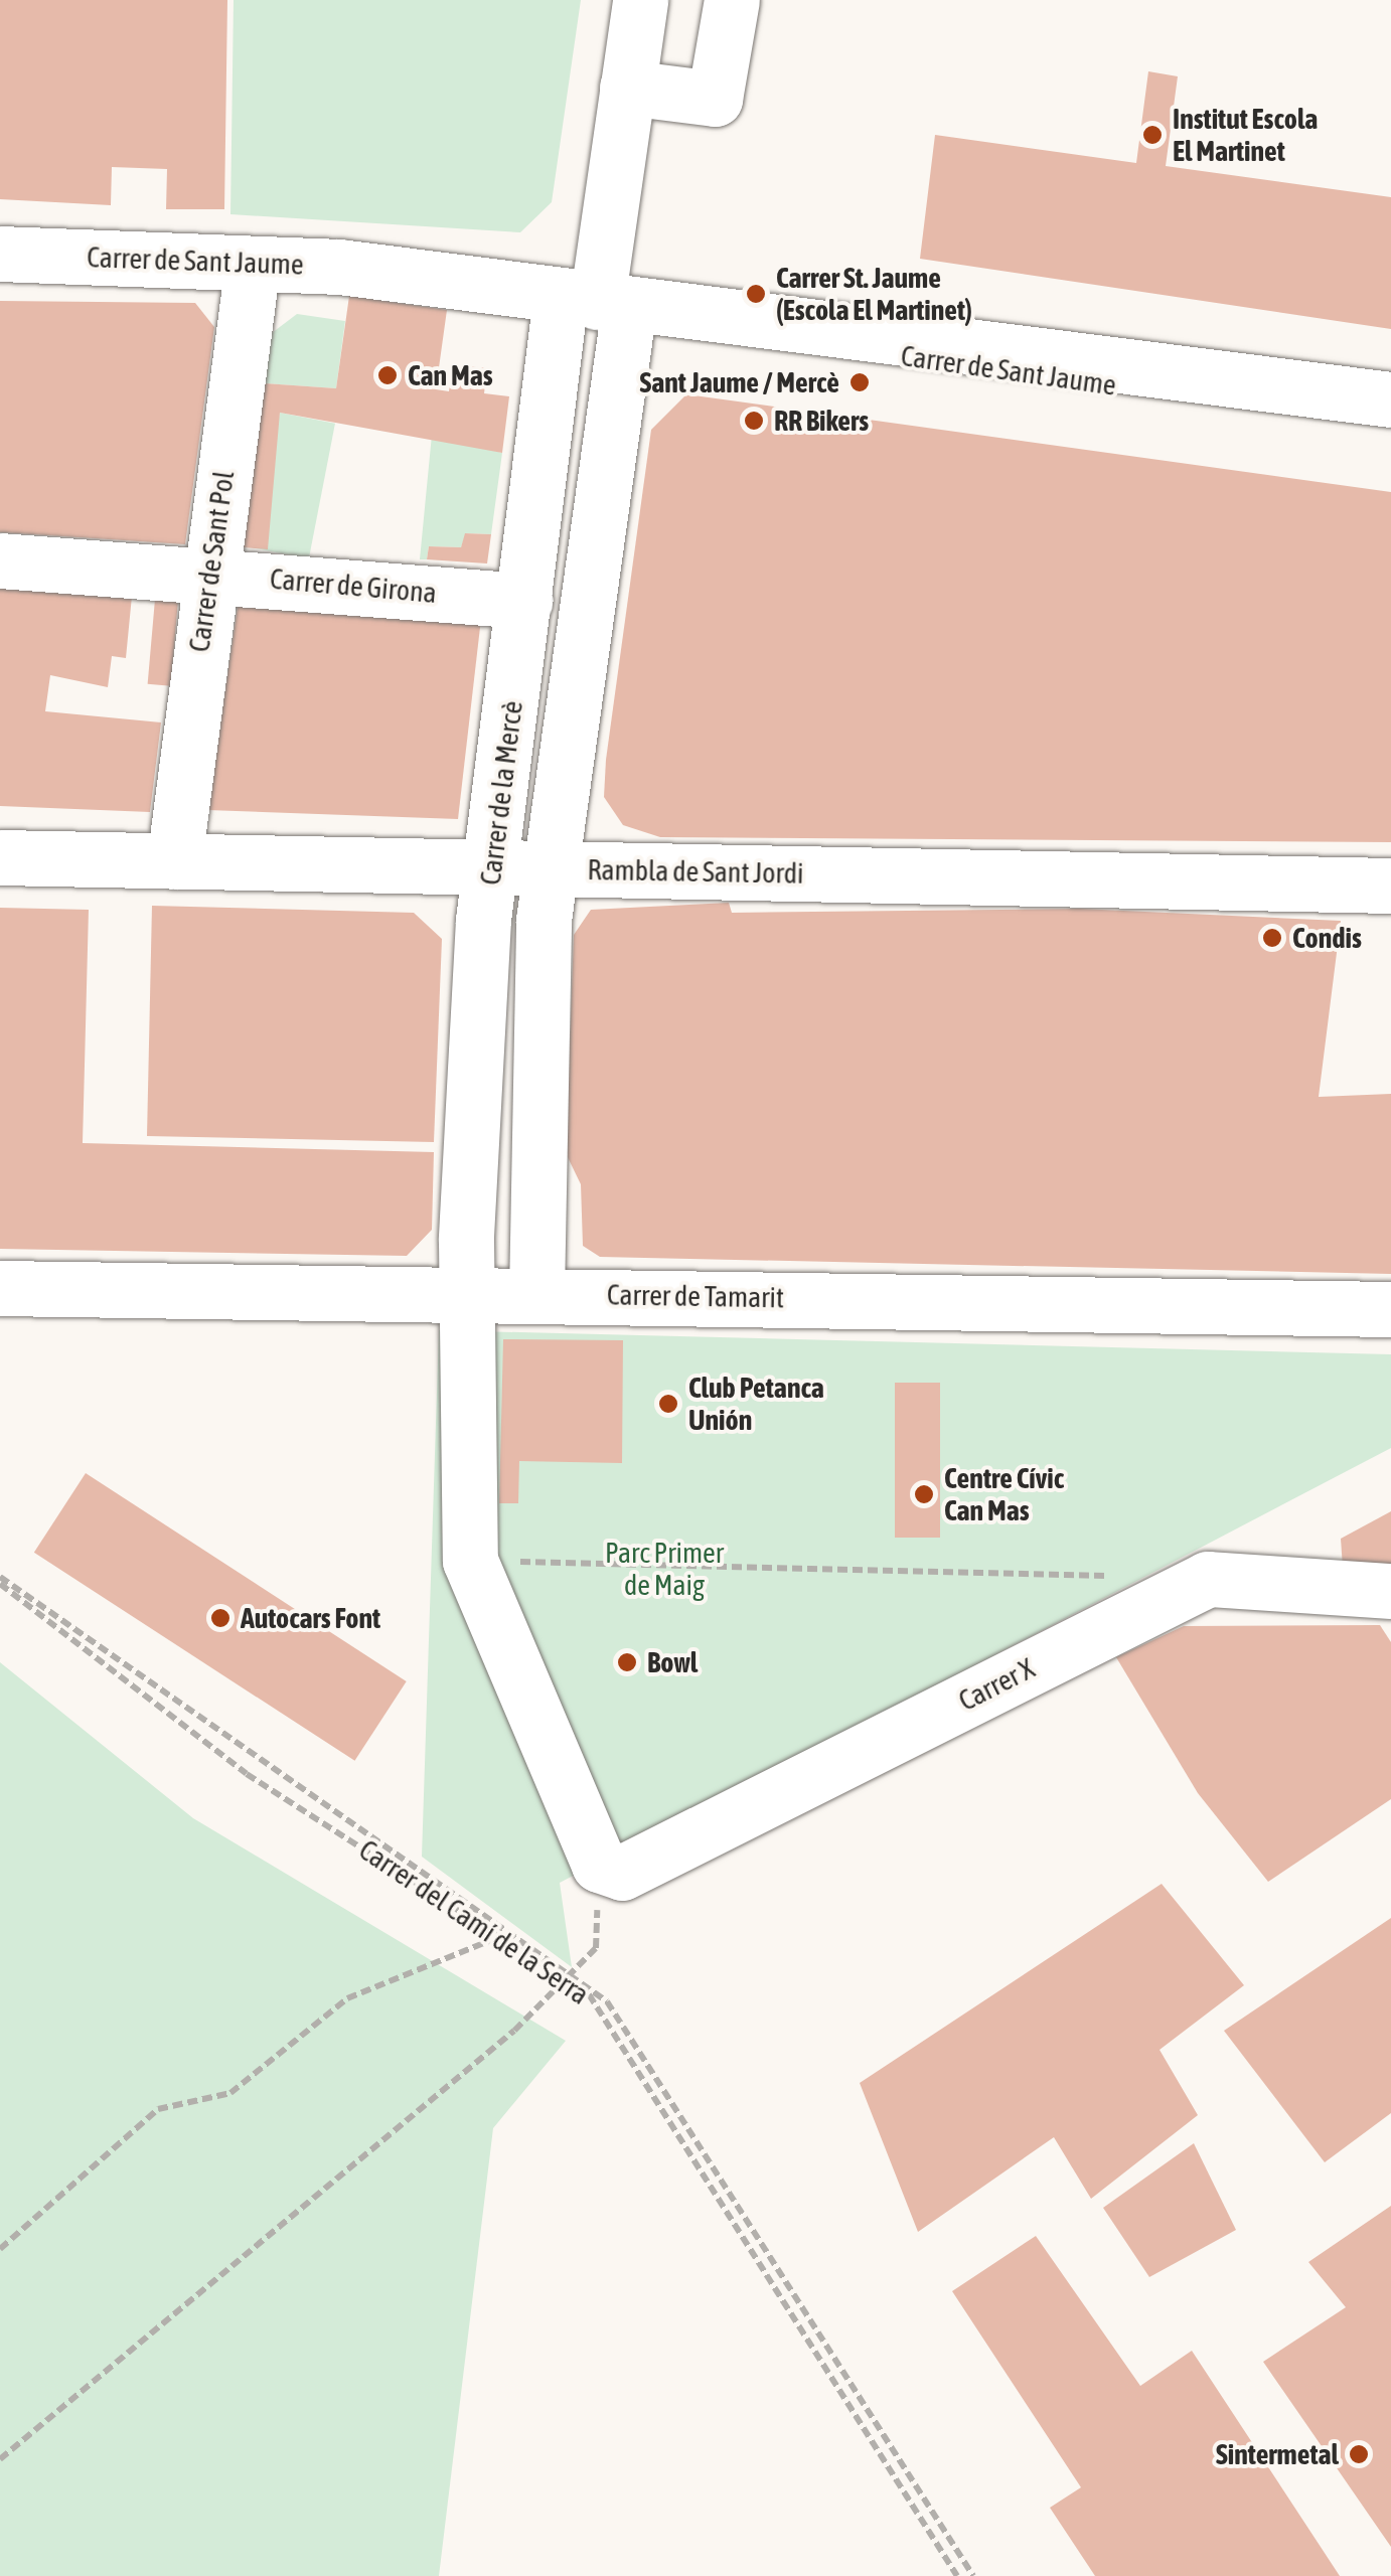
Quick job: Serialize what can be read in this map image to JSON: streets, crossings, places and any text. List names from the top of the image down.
{
  "streets": {
    "street": [
      "Carrer de Sant Jaume",
      "Carrer de Sant Pol",
      "Carrer de Girona",
      "Carrer de la Mercè",
      "Rambla de Sant Jordi",
      "Carrer de Tamarit",
      "Carrer X"
    ],
    "path": ["Carrer del Camí de la Serra"]
  },
  "crossings": [
    ["Carrer de Sant Jaume", "Carrer de Sant Pol"],
    ["Carrer de Sant Jaume", "Carrer de la Mercè"],
    ["Carrer de Sant Pol", "Carrer de Girona"],
    ["Carrer de Sant Pol", "Rambla de Sant Jordi"],
    ["Carrer de Girona", "Carrer de la Mercè"],
    ["Carrer de la Mercè", "Rambla de Sant Jordi"],
    ["Carrer de la Mercè", "Carrer de Tamarit"]
  ],
  "parks": ["Parc Primer de Maig"],
  "places": [
    "Institut Escola El Martinet",
    "Carrer St. Jaume (Escola El Martinet)",
    "Can Mas",
    "Sant Jaume / Mercè",
    "RR Bikers",
    "Condis",
    "Club Petanca Unión",
    "Centre Cívic Can Mas",
    "Autocars Font",
    "Bowl",
    "Sintermetal"
  ]
}
